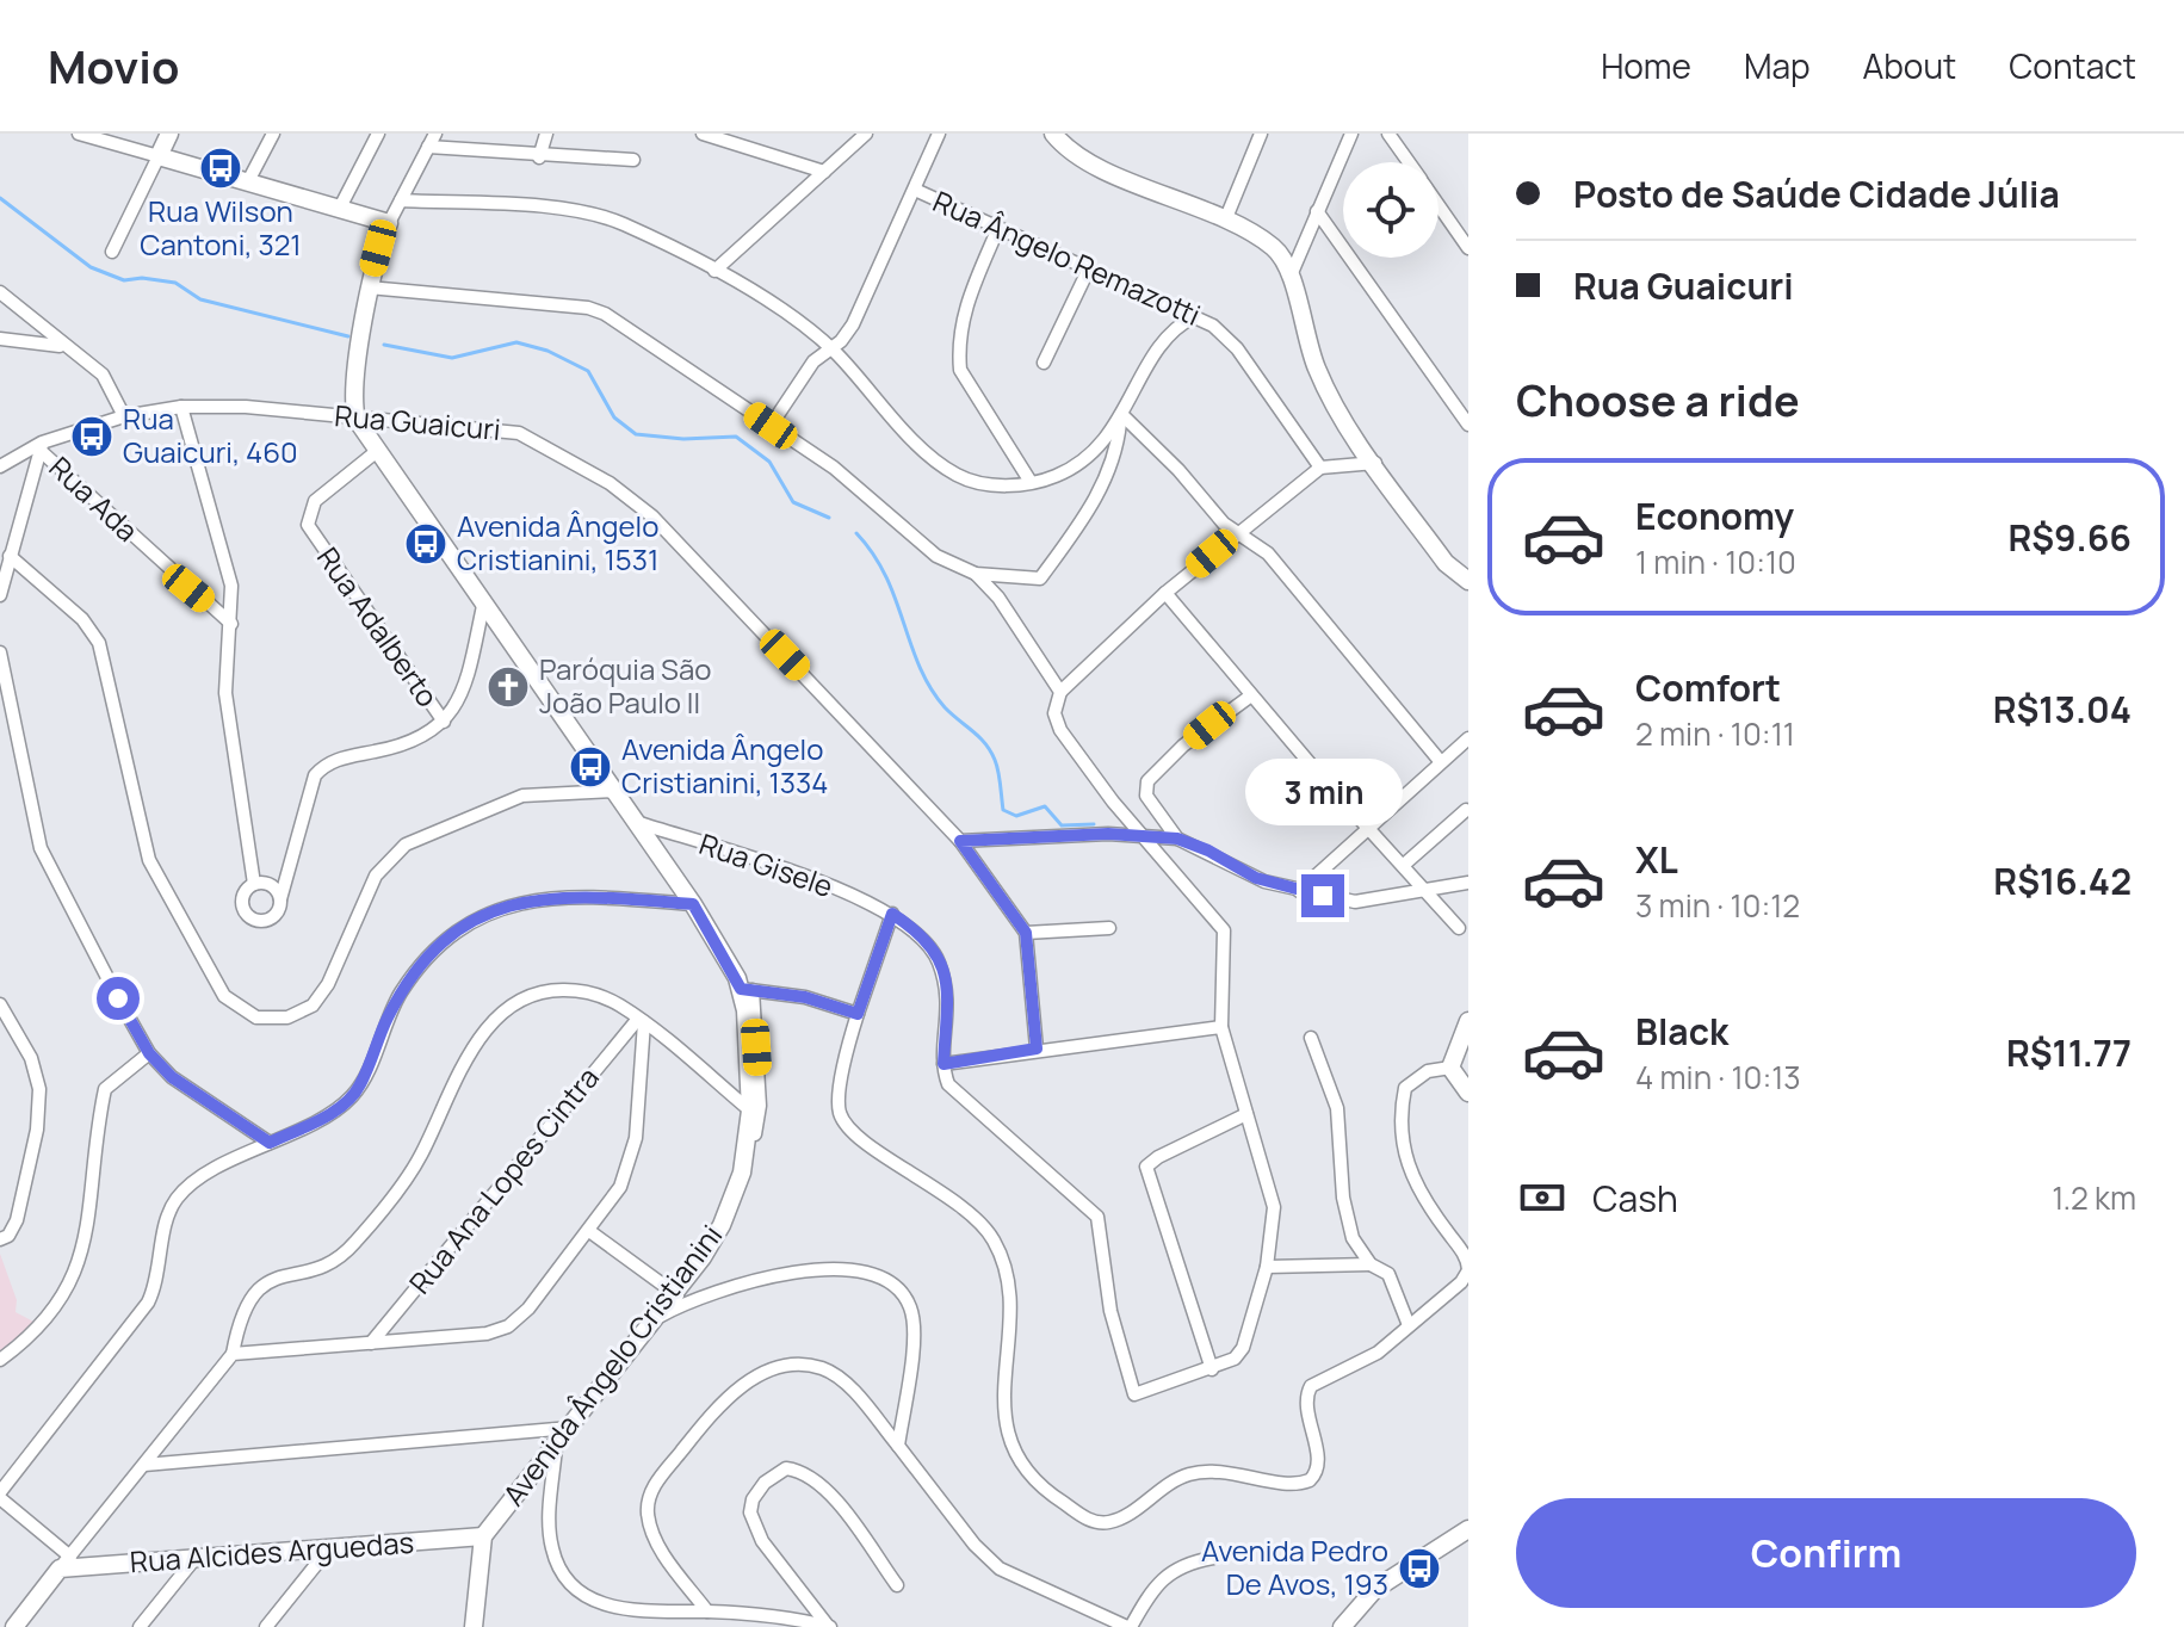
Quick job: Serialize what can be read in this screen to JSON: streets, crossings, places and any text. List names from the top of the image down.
{
  "streets": {
    "street": [
      "Rua Ângelo Remazotti",
      "Rua Guaicuri",
      "Rua Ada",
      "Rua Adalberto",
      "Rua Gisele",
      "Rua Ana Lopes Cintra",
      "Avenida Ângelo Cristianini",
      "Rua Alcides Arguedas"
    ]
  },
  "crossings": [
    ["Rua Guaicuri", "Rua Ada"],
    ["Rua Guaicuri", "Avenida Ângelo Cristianini"],
    ["Rua Adalberto", "Avenida Ângelo Cristianini"],
    ["Rua Gisele", "Avenida Ângelo Cristianini"],
    ["Avenida Ângelo Cristianini", "Rua Alcides Arguedas"]
  ],
  "places": {
    "bus stop": [
      "Rua Wilson Cantoni, 321",
      "Rua Guaicuri, 460",
      "Avenida Ângelo Cristianini, 1531",
      "Avenida Ângelo Cristianini, 1334",
      "Avenida Pedro De Avos, 193"
    ],
    "church": ["Paróquia São João Paulo II"]
  },
  "page": {
    "header": "Movio",
    "nav": [
      "Home",
      "Map",
      "About",
      "Contact"
    ],
    "banner": ["Posto de Saúde Cidade Júlia", "Rua Guaicuri"],
    "heading": "Choose a ride",
    "list": [
      {
        "name": "Economy",
        "note": "1 min · 10:10",
        "value": "R$9.66"
      },
      {
        "name": "Comfort",
        "note": "2 min · 10:11",
        "value": "R$13.04"
      },
      {
        "name": "XL",
        "note": "3 min · 10:12",
        "value": "R$16.42"
      },
      {
        "name": "Black",
        "note": "4 min · 10:13",
        "value": "R$11.77"
      }
    ],
    "bubble": "3 min",
    "pay": ["Cash", "1.2 km"],
    "buttons": "Confirm"
  }
}
